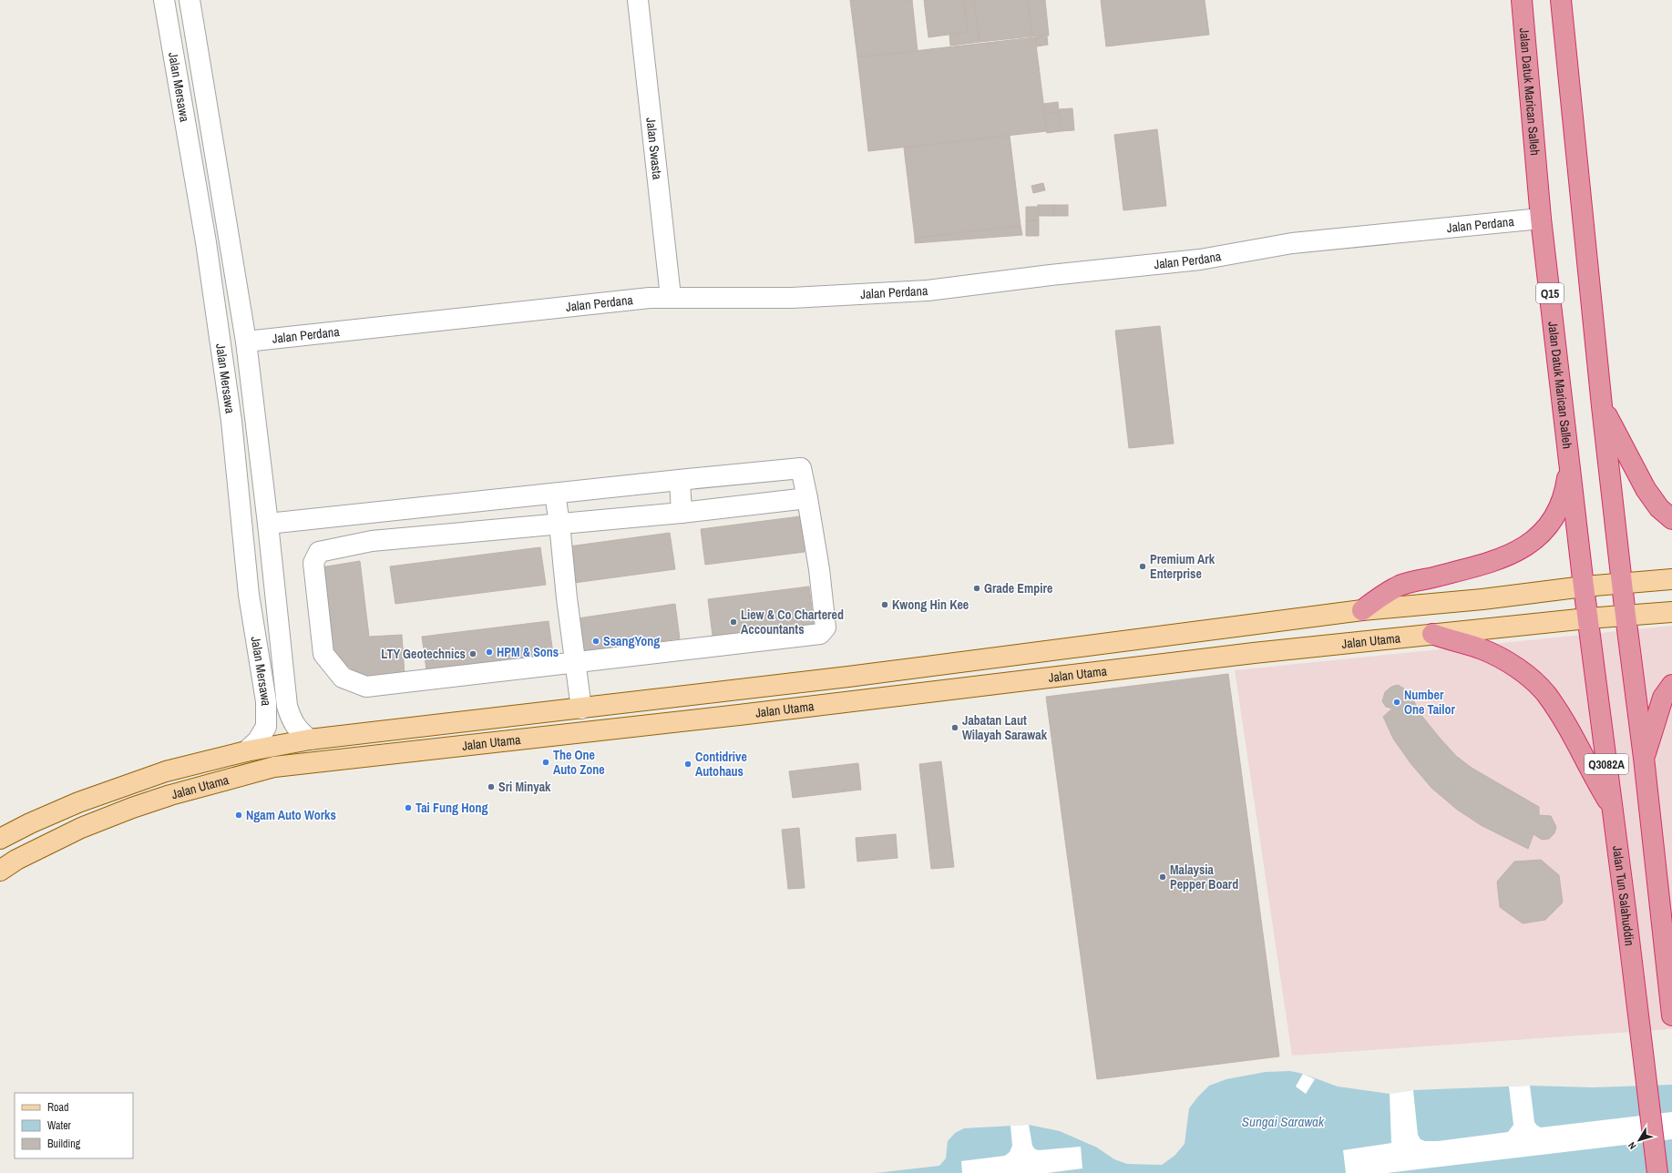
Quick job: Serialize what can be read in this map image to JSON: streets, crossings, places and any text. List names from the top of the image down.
{
  "streets": {
    "highway": [
      "Jalan Datuk Marican Salleh",
      "Q15",
      "Q3082A",
      "Jalan Tun Salahuddin"
    ],
    "main road": ["Jalan Utama"],
    "street": ["Jalan Mersawa", "Jalan Swasta", "Jalan Perdana"]
  },
  "crossings": [
    ["Jalan Mersawa", "Jalan Perdana"],
    ["Jalan Mersawa", "Jalan Utama"],
    ["Jalan Datuk Marican Salleh", "Jalan Perdana"],
    ["Jalan Datuk Marican Salleh", "Jalan Utama"],
    ["Jalan Datuk Marican Salleh", "Jalan Tun Salahuddin"],
    ["Jalan Swasta", "Jalan Perdana"],
    ["Jalan Utama", "Jalan Tun Salahuddin"]
  ],
  "water": ["Sungai Sarawak"],
  "places": [
    "Premium Ark Enterprise",
    "Grade Empire",
    "Kwong Hin Kee",
    "Liew & Co Chartered Accountants",
    "SsangYong",
    "HPM & Sons",
    "LTY Geotechnics",
    "Number One Tailor",
    "Jabatan Laut Wilayah Sarawak",
    "The One Auto Zone",
    "Contidrive Autohaus",
    "Sri Minyak",
    "Tai Fung Hong",
    "Ngam Auto Works",
    "Malaysia Pepper Board"
  ],
  "legend": ["Road", "Water", "Building"],
  "north": "bottom left"
}
